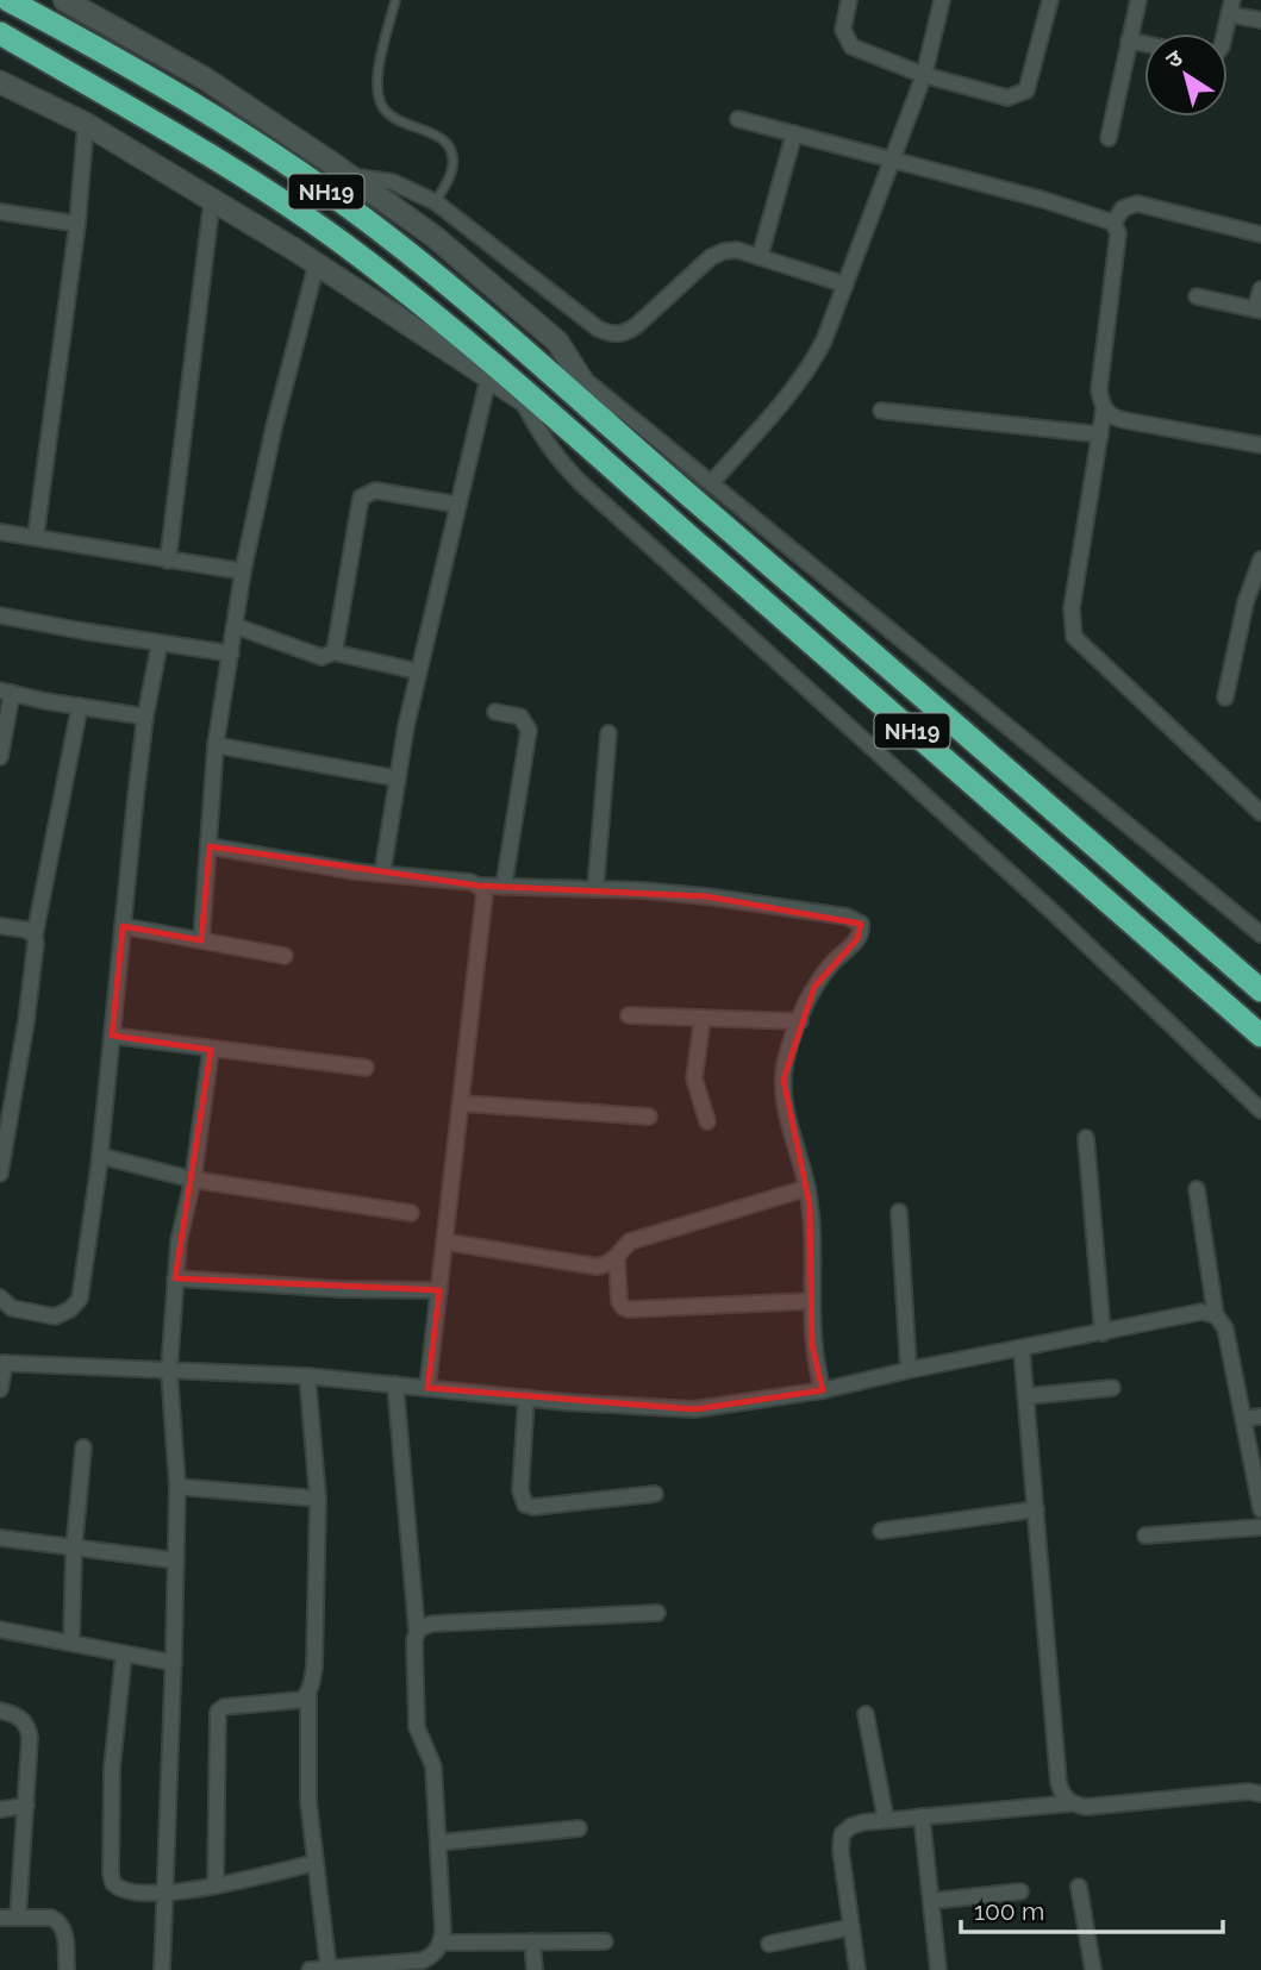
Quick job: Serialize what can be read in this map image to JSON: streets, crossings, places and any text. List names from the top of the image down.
{
  "streets": {
    "highway": ["NH19"]
  },
  "scale_bar": "100 m",
  "north": "top left"
}
